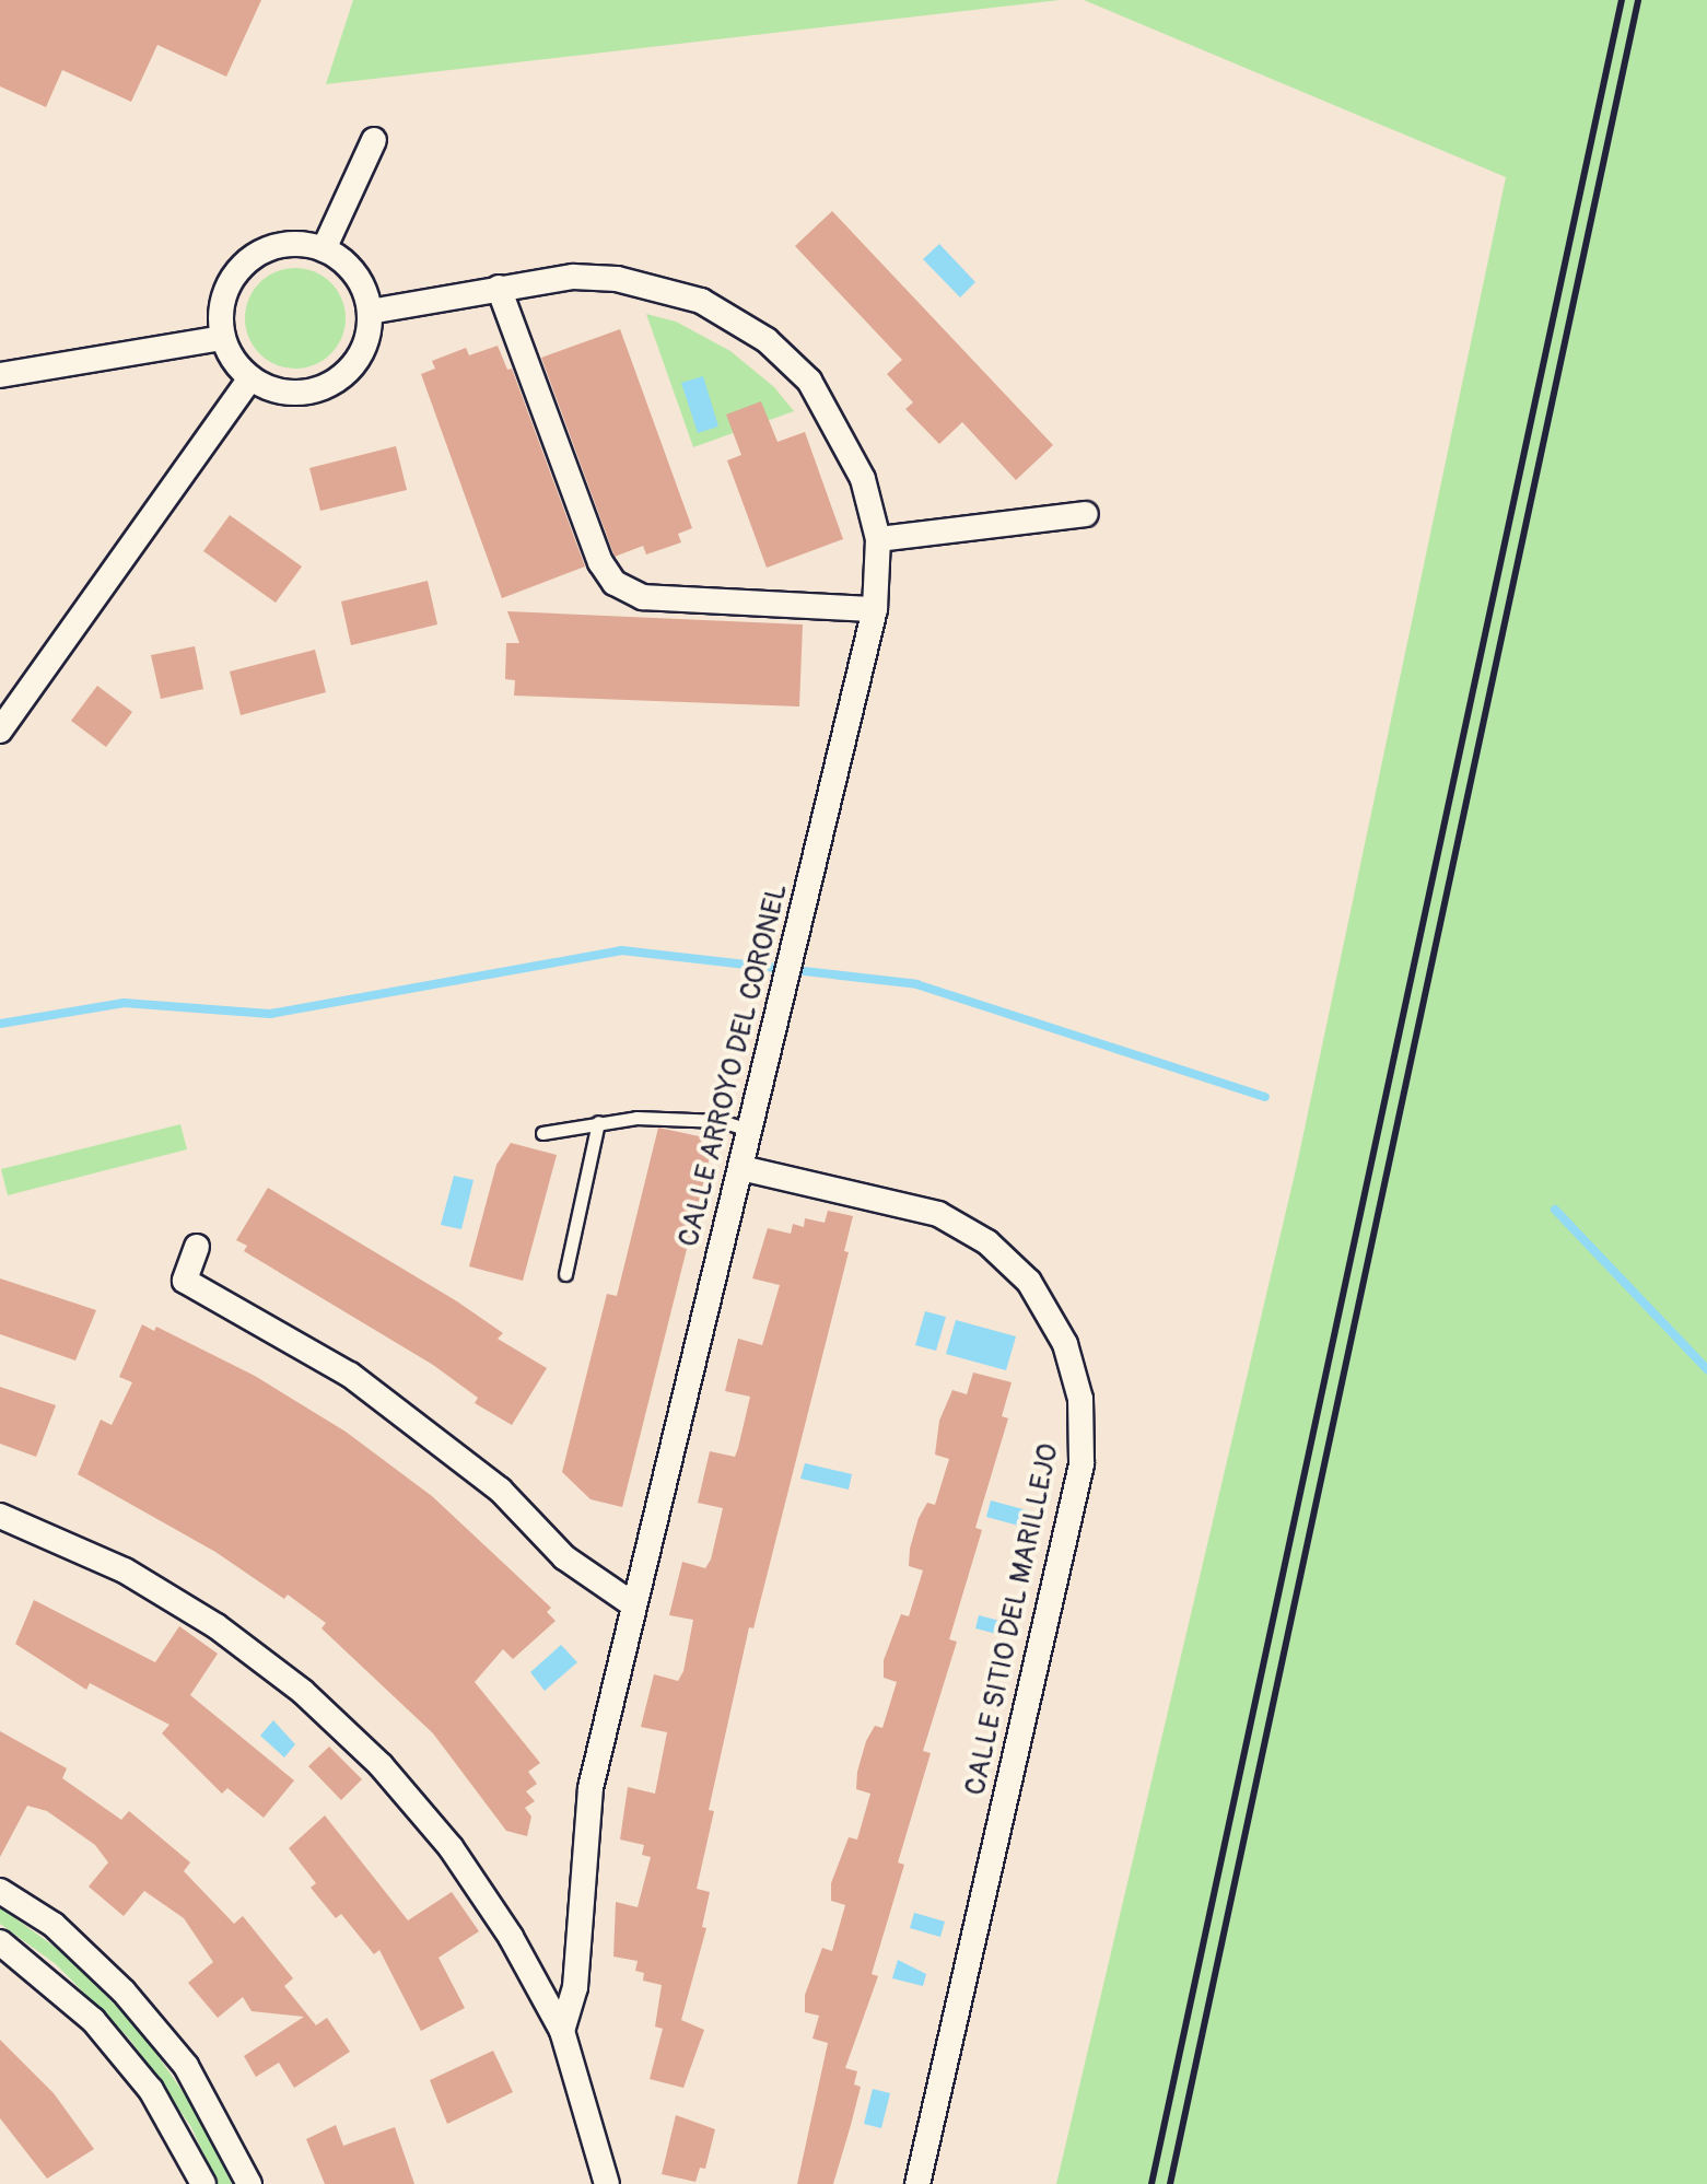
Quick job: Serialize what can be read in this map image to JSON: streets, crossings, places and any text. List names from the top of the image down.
{
  "streets": {
    "street": ["CALLE ARROYO DEL CORONEL", "CALLE SITIO DEL MARILLEJO"]
  },
  "crossings": [
    ["CALLE ARROYO DEL CORONEL", "CALLE SITIO DEL MARILLEJO"]
  ]
}
